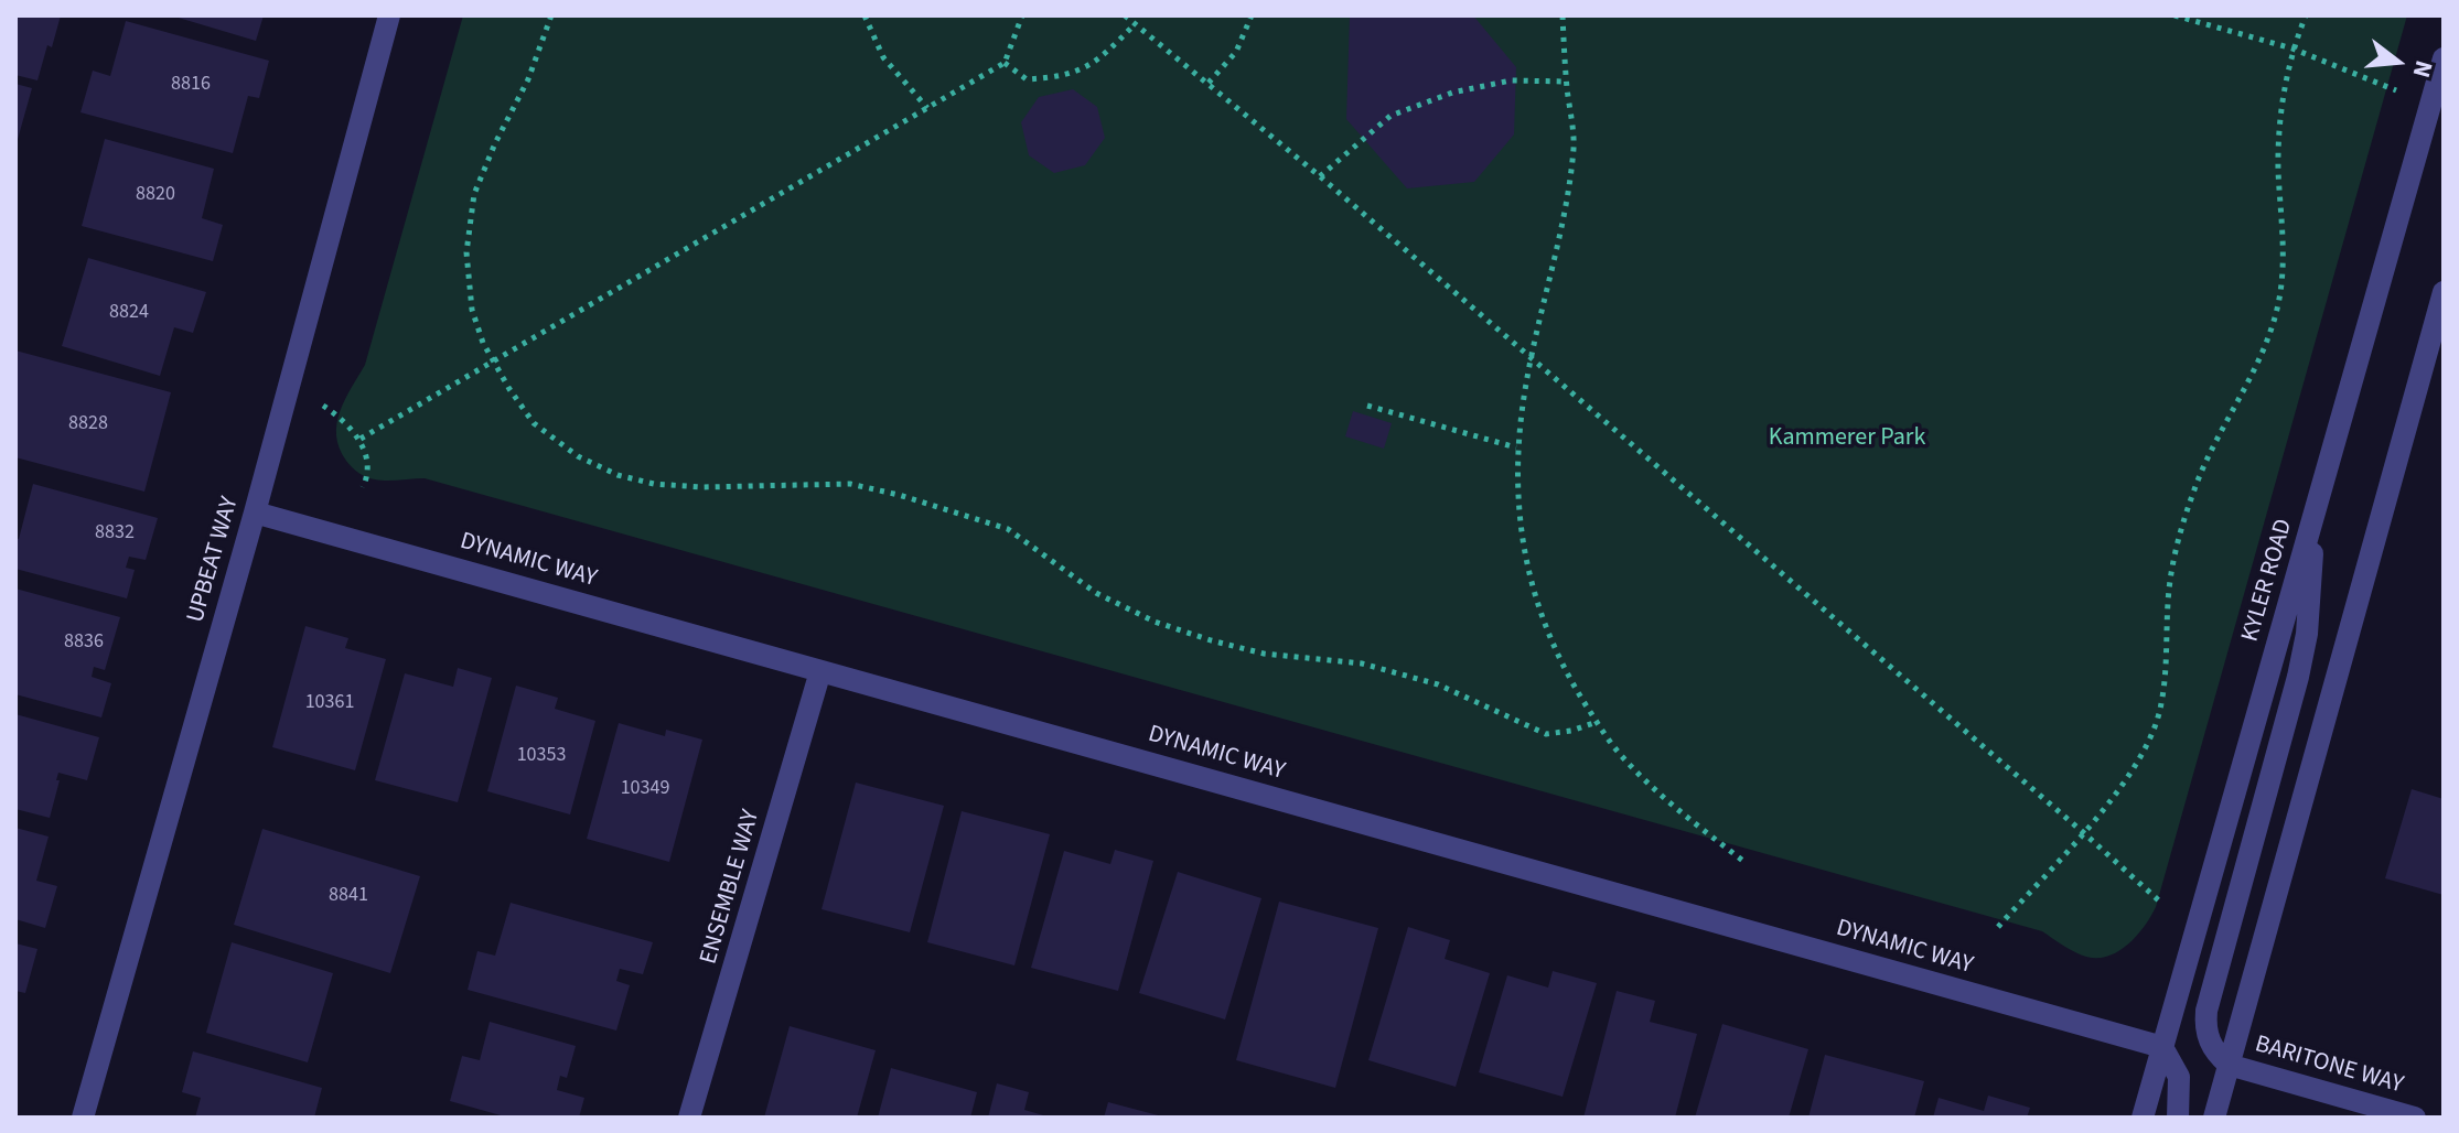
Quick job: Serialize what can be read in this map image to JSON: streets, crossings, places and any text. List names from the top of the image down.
{
  "streets": {
    "street": [
      "UPBEAT WAY",
      "DYNAMIC WAY",
      "KYLER ROAD",
      "ENSEMBLE WAY",
      "BARITONE WAY"
    ]
  },
  "crossings": [
    ["UPBEAT WAY", "DYNAMIC WAY"],
    ["DYNAMIC WAY", "KYLER ROAD"],
    ["DYNAMIC WAY", "ENSEMBLE WAY"]
  ],
  "parks": ["Kammerer Park"],
  "house_numbers": [
    "8816",
    "8820",
    "8824",
    "8828",
    "8832",
    "8836",
    "10361",
    "10353",
    "10349",
    "8841"
  ],
  "north": "right"
}
